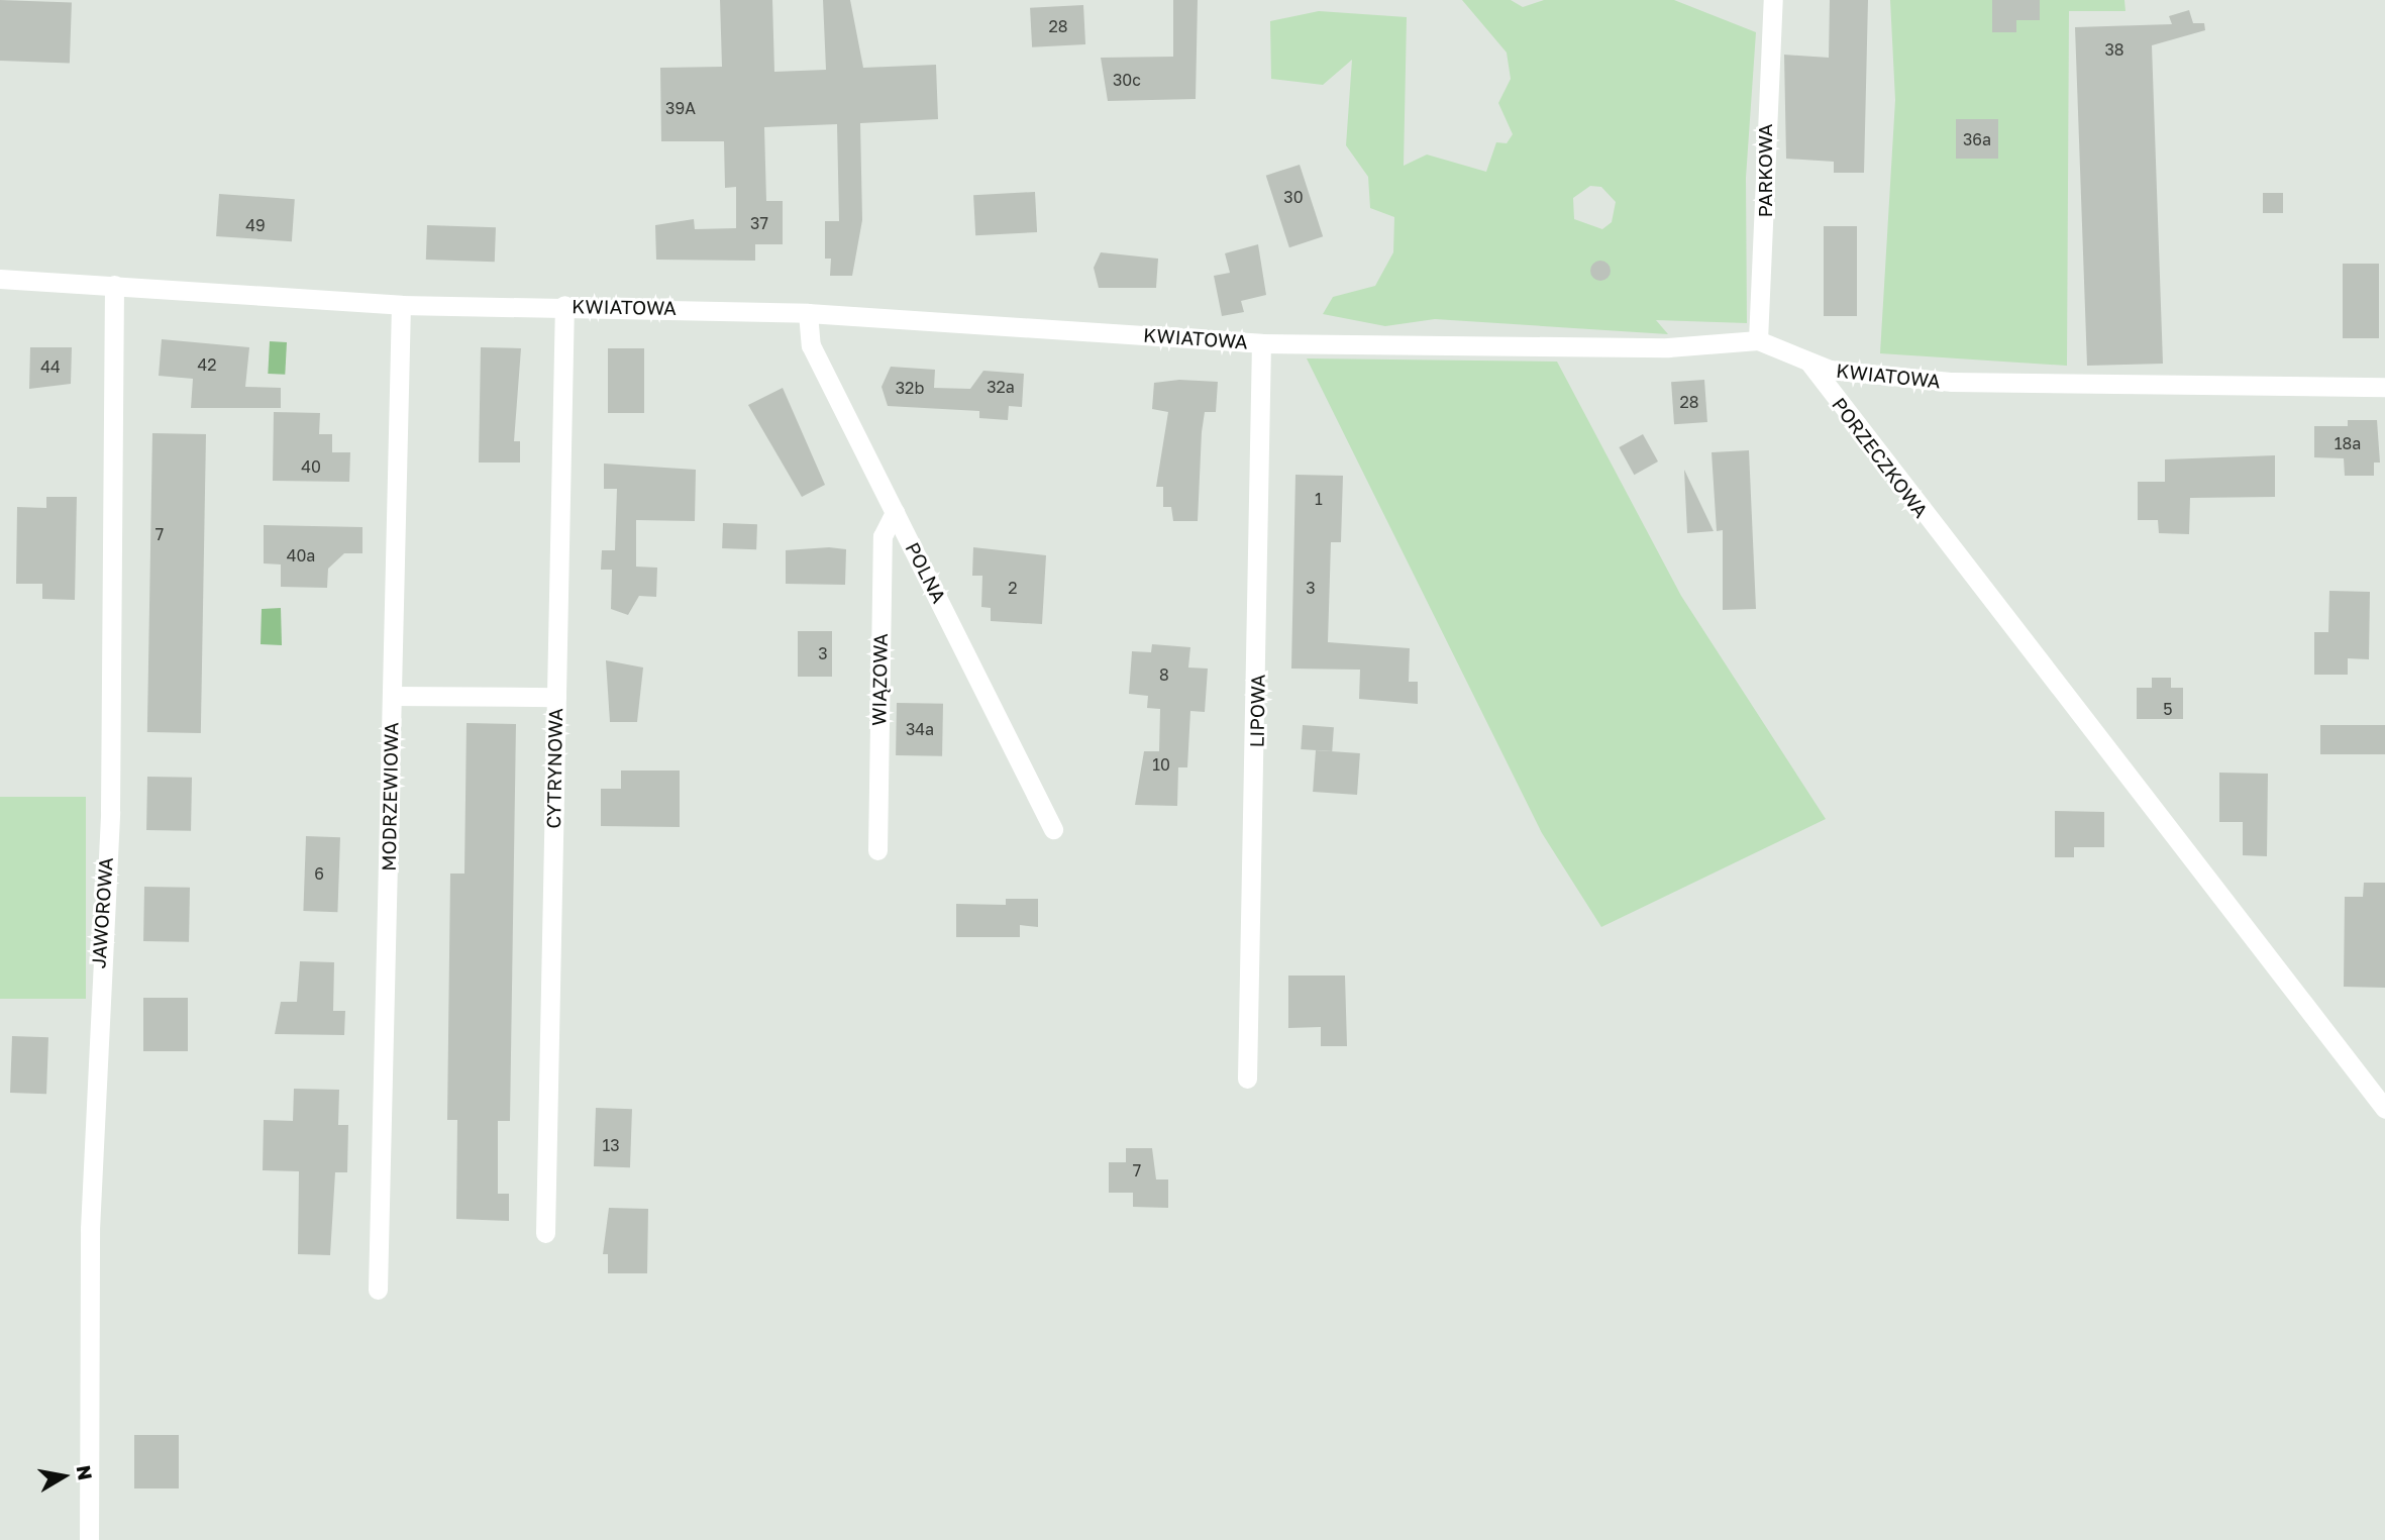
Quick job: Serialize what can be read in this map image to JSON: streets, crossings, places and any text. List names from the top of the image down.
{
  "streets": {
    "street": [
      "PARKOWA",
      "KWIATOWA",
      "PORZECZKOWA",
      "POLNA",
      "WIĄZOWA",
      "LIPOWA",
      "CYTRYNOWA",
      "MODRZEWIOWA",
      "JAWOROWA"
    ]
  },
  "crossings": [
    ["PARKOWA", "KWIATOWA"],
    ["KWIATOWA", "PORZECZKOWA"],
    ["KWIATOWA", "POLNA"],
    ["KWIATOWA", "LIPOWA"],
    ["KWIATOWA", "CYTRYNOWA"],
    ["KWIATOWA", "MODRZEWIOWA"],
    ["KWIATOWA", "JAWOROWA"],
    ["POLNA", "WIĄZOWA"]
  ],
  "house_numbers": [
    "28",
    "38",
    "30c",
    "39A",
    "36a",
    "30",
    "37",
    "49",
    "42",
    "44",
    "32a",
    "32b",
    "28",
    "18a",
    "40",
    "1",
    "7",
    "40a",
    "2",
    "3",
    "3",
    "8",
    "5",
    "34a",
    "10",
    "6",
    "13",
    "7"
  ],
  "north": "right"
}
